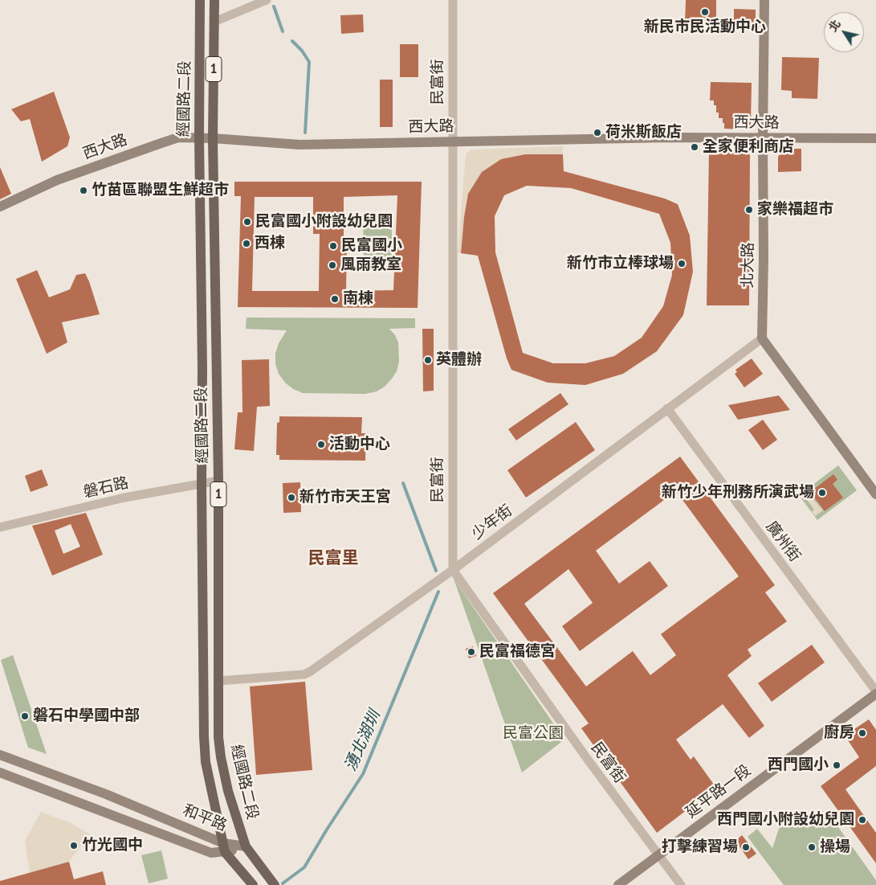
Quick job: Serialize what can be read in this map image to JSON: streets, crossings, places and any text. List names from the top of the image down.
{
  "streets": {
    "main road": ["1", "經國路二段"],
    "street": [
      "民富街",
      "西大路",
      "北大路",
      "磐石路",
      "少年街",
      "廣州街",
      "延平路一段",
      "和平路"
    ]
  },
  "crossings": [
    ["民富街", "西大路"],
    ["民富街", "少年街"],
    ["民富街", "延平路一段"],
    ["經國路二段", "西大路"],
    ["經國路二段", "磐石路"],
    ["經國路二段", "少年街"],
    ["經國路二段", "和平路"],
    ["西大路", "北大路"],
    ["北大路", "少年街"],
    ["少年街", "廣州街"],
    ["廣州街", "延平路一段"]
  ],
  "districts": ["民富里"],
  "water": ["湧北湖圳"],
  "parks": ["民富公園"],
  "places": [
    "新民市民活動中心",
    "荷米斯飯店",
    "全家便利商店",
    "竹苗區聯盟生鮮超市",
    "家樂福超市",
    "民富國小附設幼兒園",
    "西棟",
    "民富國小",
    "新竹市立棒球場",
    "風雨教室",
    "南棟",
    "英體辦",
    "活動中心",
    "新竹少年刑務所演武場",
    "新竹市天王宮",
    "民富福德宮",
    "磐石中學國中部",
    "廚房",
    "西門國小",
    "西門國小附設幼兒園",
    "竹光國中",
    "打擊練習場",
    "操場"
  ],
  "north": "top left"
}
